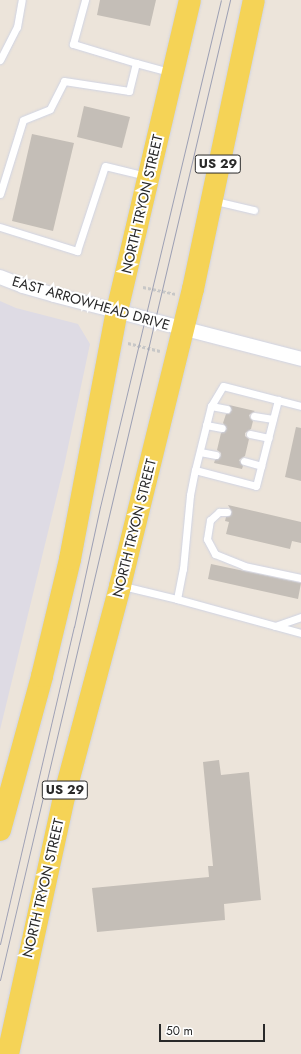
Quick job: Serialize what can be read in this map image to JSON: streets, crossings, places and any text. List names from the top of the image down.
{
  "streets": {
    "main road": ["US 29", "NORTH TRYON STREET"],
    "street": ["EAST ARROWHEAD DRIVE"]
  },
  "crossings": [
    ["NORTH TRYON STREET", "EAST ARROWHEAD DRIVE"]
  ],
  "scale_bar": "50 m"
}
